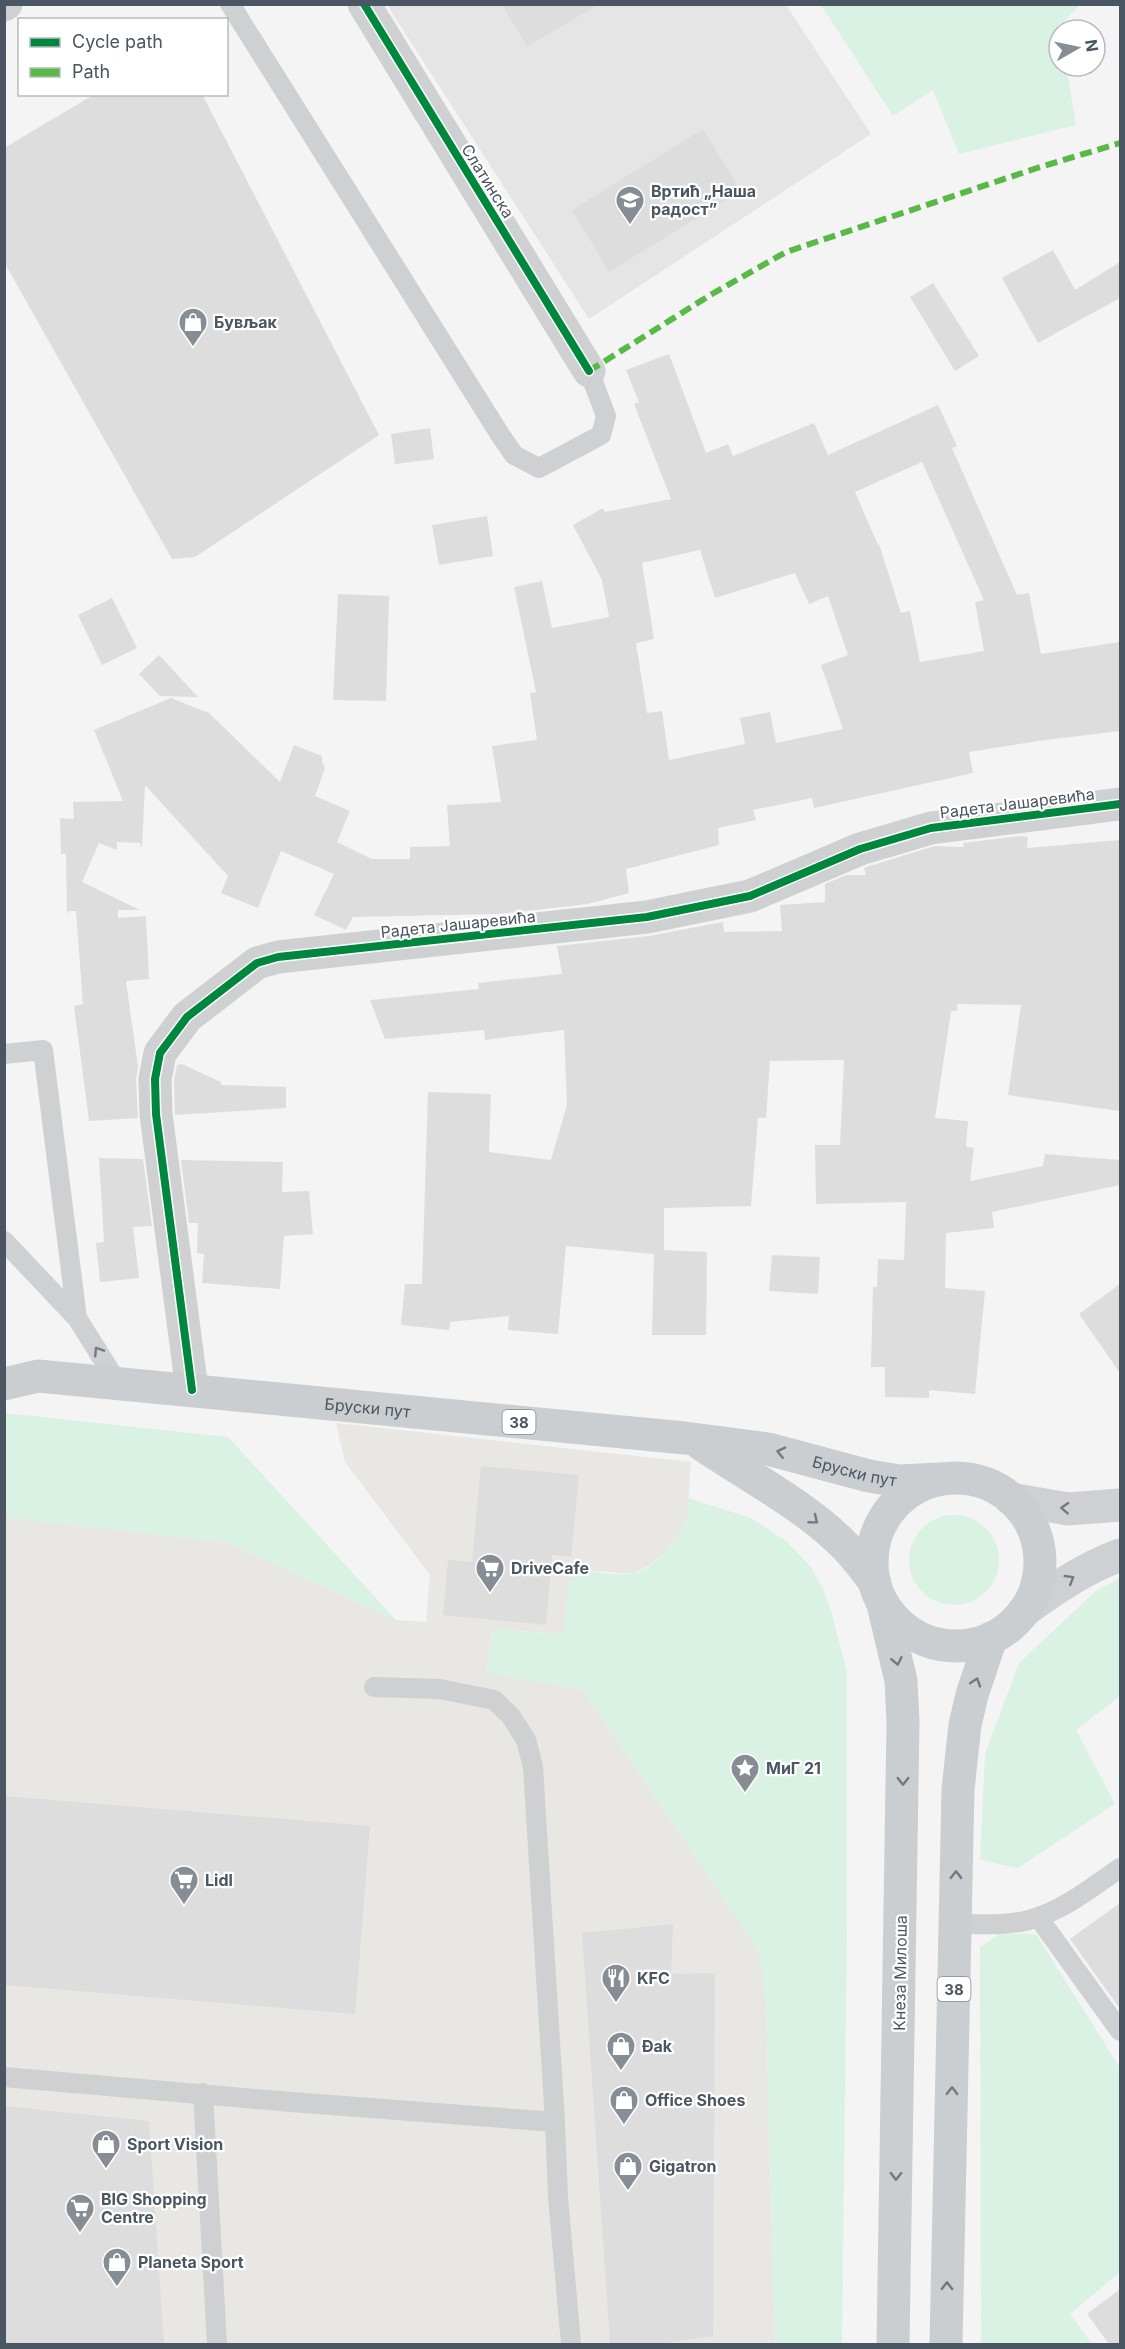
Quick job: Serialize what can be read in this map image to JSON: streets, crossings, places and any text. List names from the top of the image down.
{
  "streets": {
    "main road": ["Бруски пут", "38", "Кнеза Милоша"],
    "street": ["Слатинска", "Радета Јашаревића"]
  },
  "crossings": [
    ["Радета Јашаревића", "Бруски пут"],
    ["Бруски пут", "38"],
    ["Бруски пут", "Кнеза Милоша"],
    ["38", "Кнеза Милоша"]
  ],
  "places": {
    "school or university": ["Вртић „Наша радост”"],
    "shop": [
      "Бувљак",
      "Đak",
      "Office Shoes",
      "Sport Vision",
      "Gigatron",
      "Planeta Sport"
    ],
    "supermarket": ["DriveCafe", "Lidl", "BIG Shopping Centre"],
    "place": ["МиГ 21"],
    "restaurant": ["KFC"]
  },
  "legend": ["Cycle path", "Path"],
  "north": "right"
}
